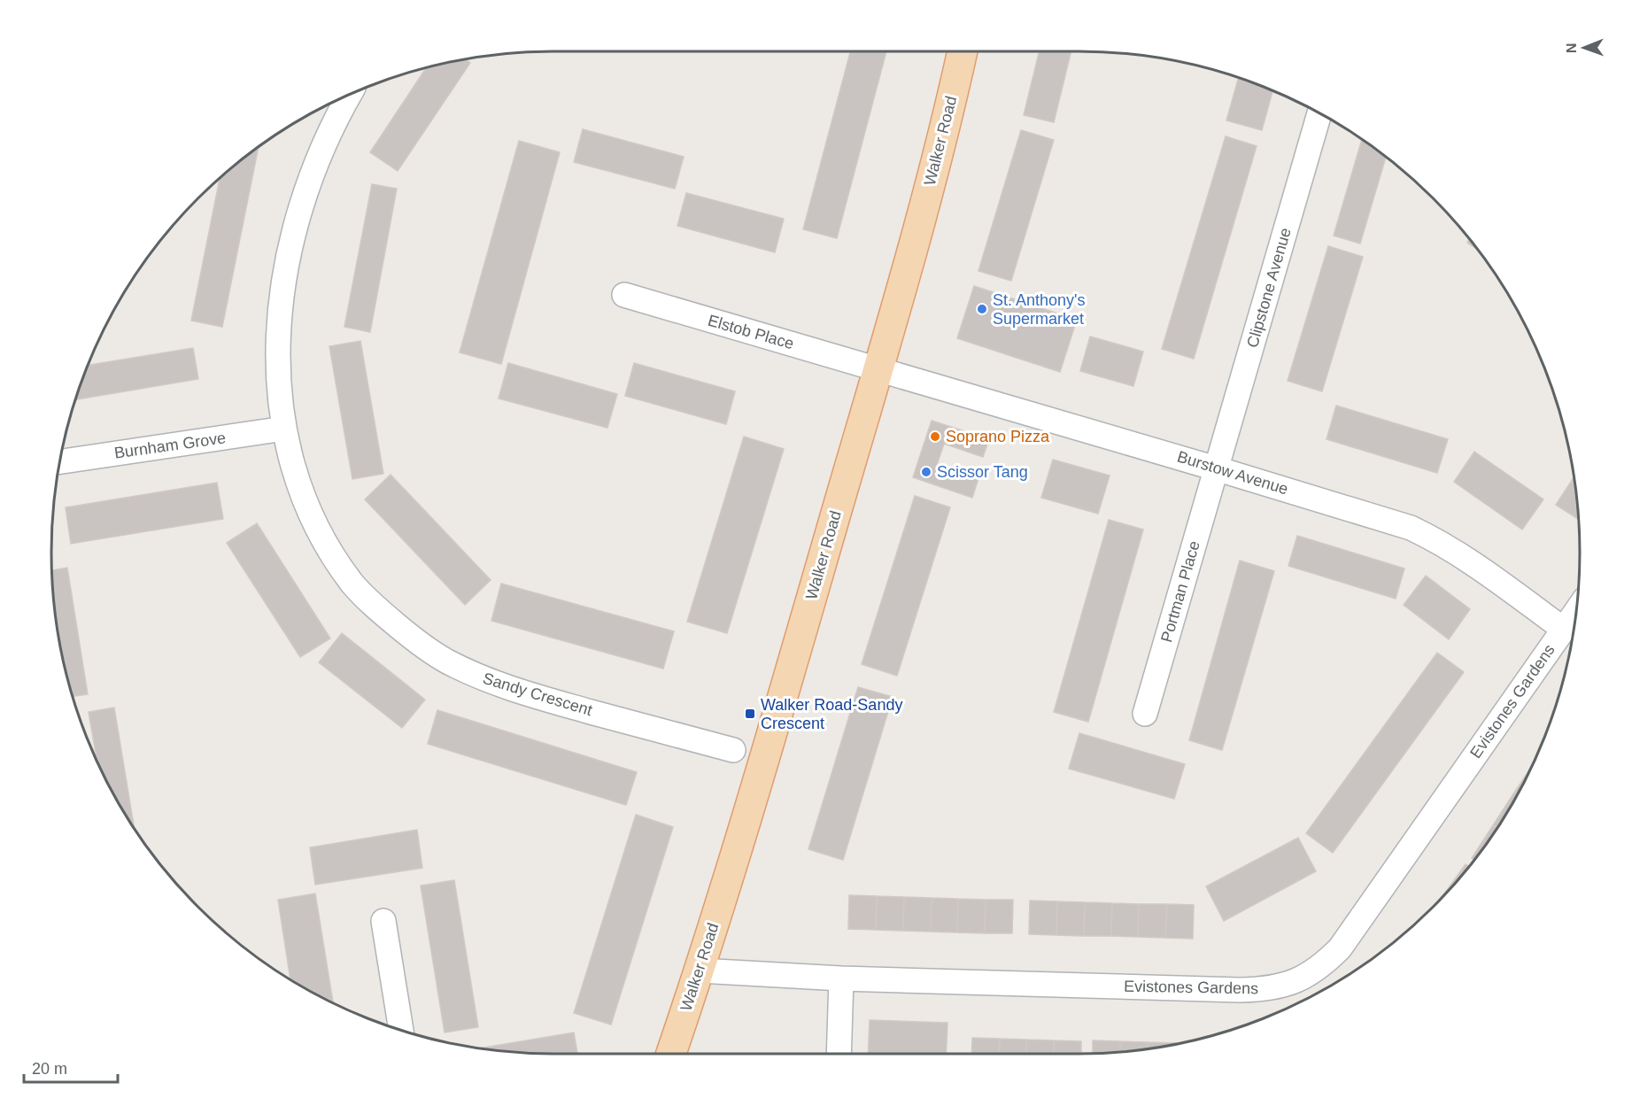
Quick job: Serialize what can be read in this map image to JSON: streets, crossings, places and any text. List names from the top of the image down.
{
  "streets": {
    "main road": ["Walker Road"],
    "street": [
      "Clipstone Avenue",
      "Elstob Place",
      "Burnham Grove",
      "Burstow Avenue",
      "Portman Place",
      "Sandy Crescent",
      "Evistones Gardens"
    ]
  },
  "crossings": [
    ["Walker Road", "Elstob Place"],
    ["Walker Road", "Burstow Avenue"],
    ["Walker Road", "Evistones Gardens"],
    ["Clipstone Avenue", "Burstow Avenue"],
    ["Clipstone Avenue", "Portman Place"],
    ["Elstob Place", "Burstow Avenue"],
    ["Burnham Grove", "Sandy Crescent"],
    ["Burstow Avenue", "Portman Place"],
    ["Burstow Avenue", "Evistones Gardens"]
  ],
  "places": {
    "other": ["St. Anthony's Supermarket", "Soprano Pizza", "Scissor Tang"],
    "transit": ["Walker Road-Sandy Crescent"]
  },
  "scale_bar": "20 m",
  "north": "left"
}
